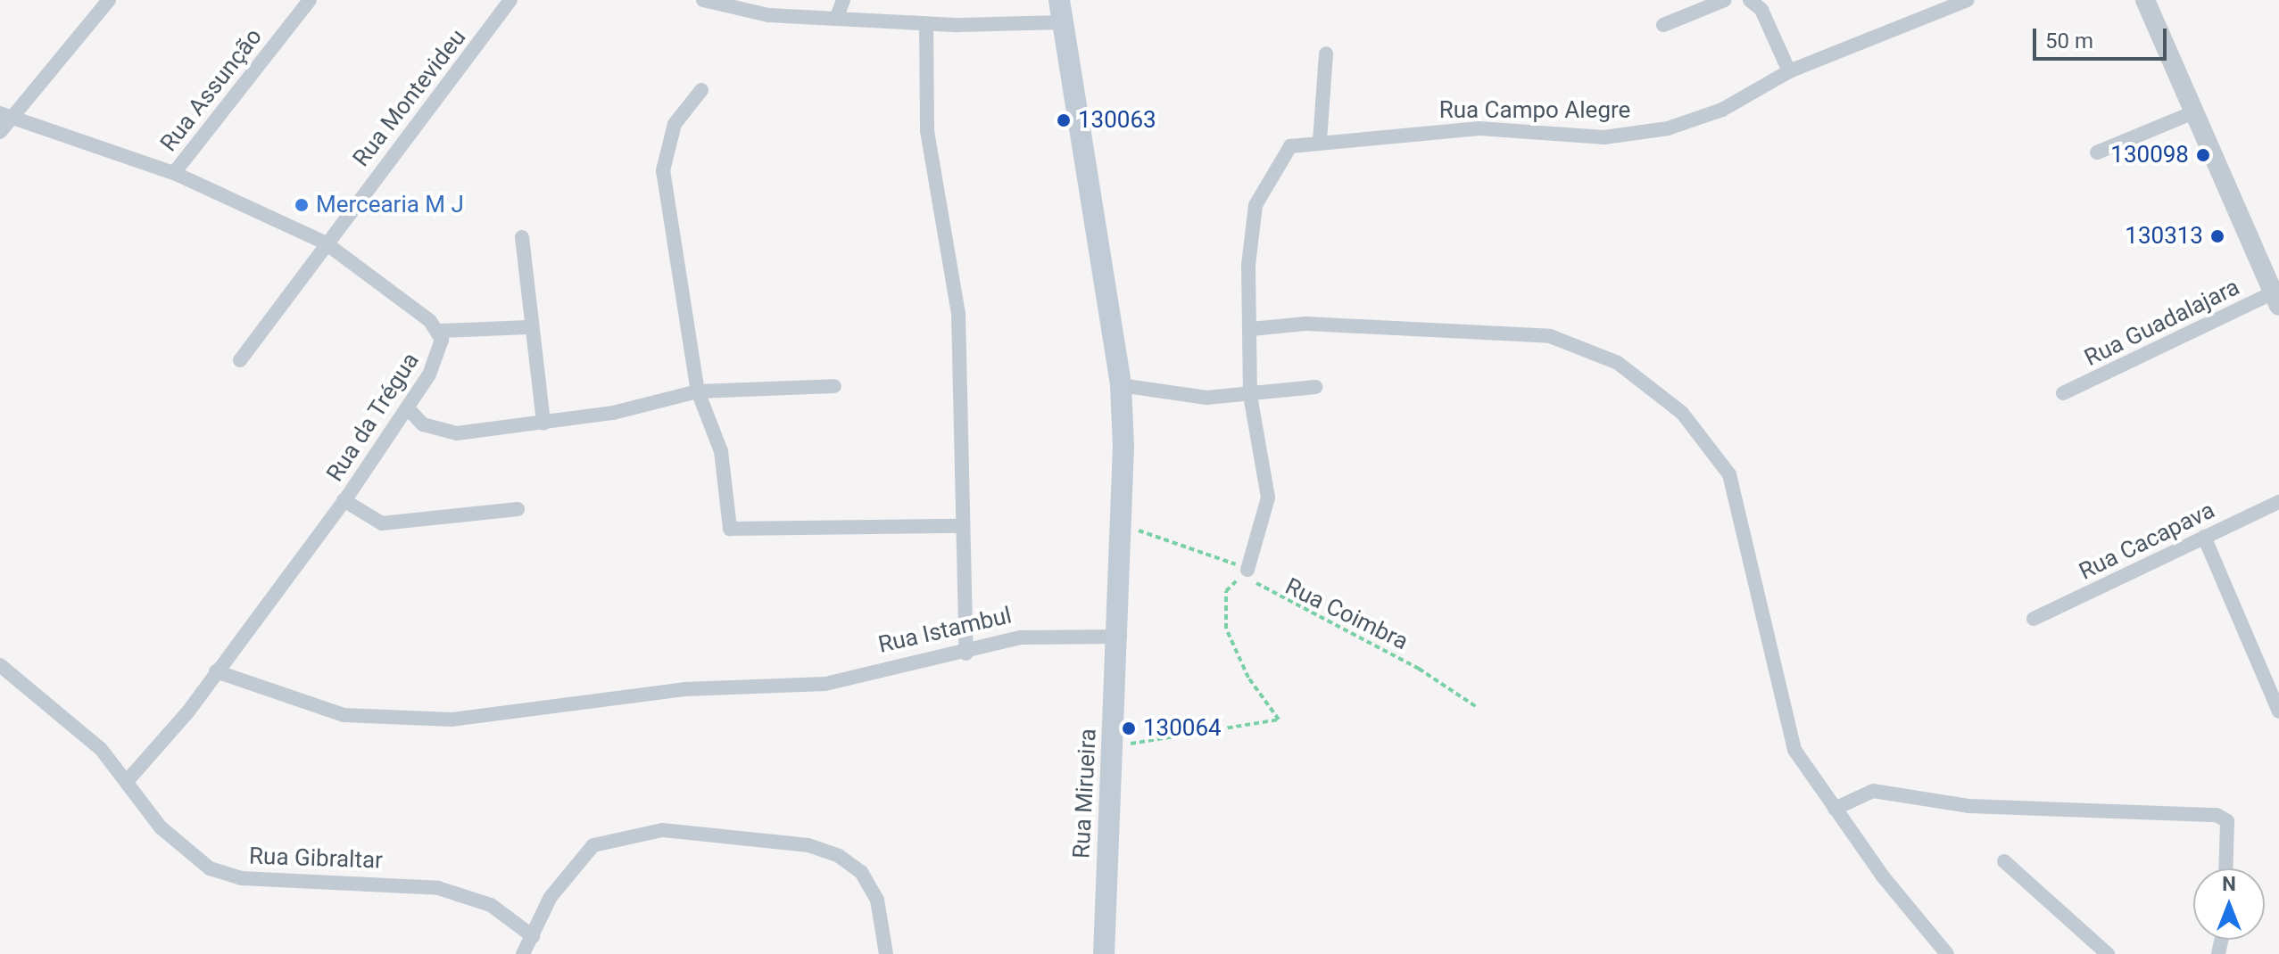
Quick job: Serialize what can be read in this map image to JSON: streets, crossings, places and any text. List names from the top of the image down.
{
  "streets": {
    "main road": ["Rua Mirueira"],
    "street": [
      "Rua Assunção",
      "Rua Montevideu",
      "Rua Campo Alegre",
      "Rua Guadalajara",
      "Rua da Trégua",
      "Rua Cacapava",
      "Rua Istambul",
      "Rua Gibraltar"
    ],
    "path": ["Rua Coimbra"]
  },
  "crossings": [
    ["Rua Assunção", "Rua da Trégua"],
    ["Rua Montevideu", "Rua da Trégua"],
    ["Rua da Trégua", "Rua Istambul"],
    ["Rua da Trégua", "Rua Gibraltar"],
    ["Rua Istambul", "Rua Mirueira"]
  ],
  "places": [
    "130063",
    "130098",
    "Mercearia M J",
    "130313",
    "130064"
  ],
  "scale_bar": "50 m",
  "north": "top"
}
